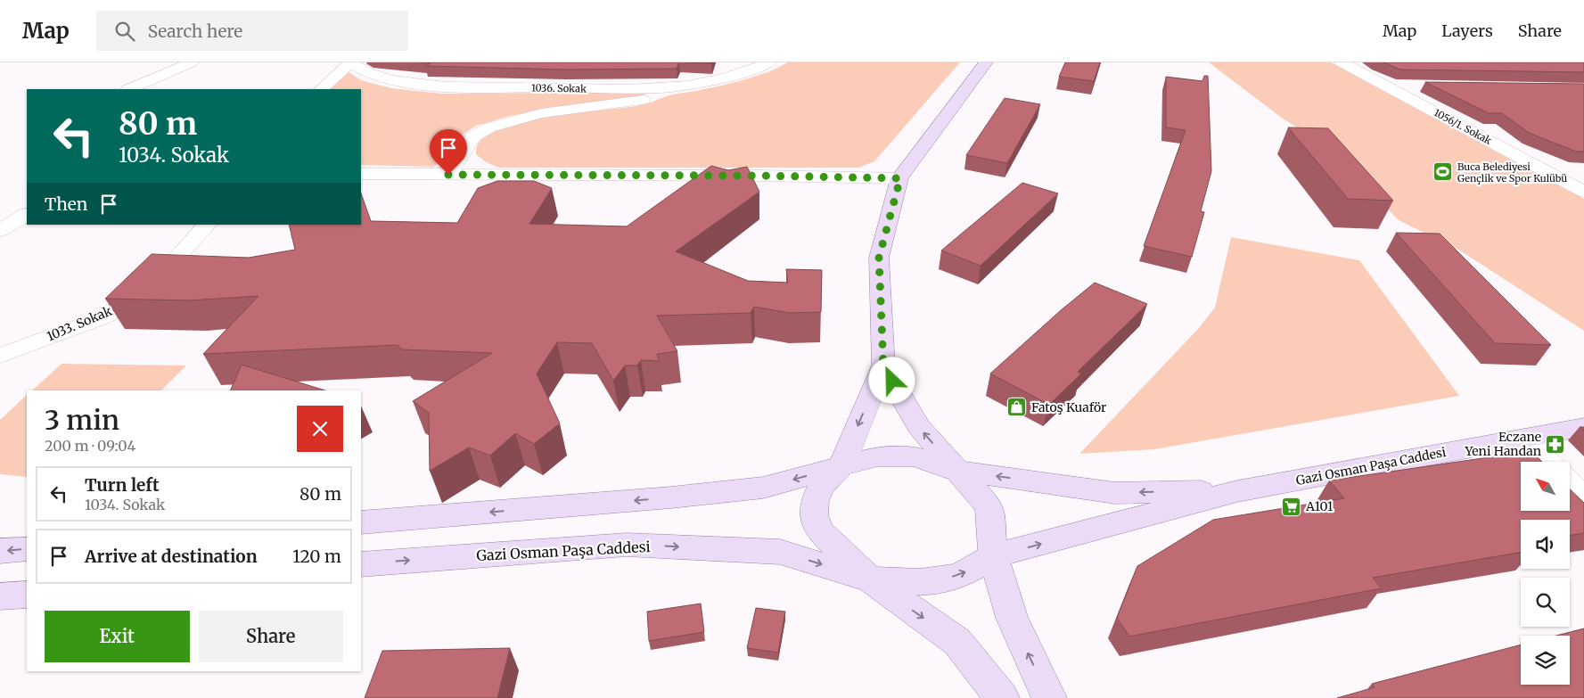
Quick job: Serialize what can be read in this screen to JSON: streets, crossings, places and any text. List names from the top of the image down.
{
  "streets": {
    "main road": ["Gazi Osman Paşa Caddesi"],
    "street": ["1036. Sokak", "1056/1. Sokak", "1033. Sokak"]
  },
  "places": {
    "sports": ["Buca Belediyesi Gençlik ve Spor Kulübü"],
    "shop": ["Fatoş Kuaför"],
    "pharmacy": ["Eczane Yeni Handan"],
    "supermarket": ["A101"]
  },
  "north": "top left",
  "page": {
    "header": "Map",
    "search": "Search here",
    "nav": ["Map", "Layers", "Share"],
    "turn": ["80 m", "1034. Sokak"],
    "then": "Then",
    "heading": ["3 min", "200 m · 09:04"],
    "list": [
      {
        "name": "Turn left",
        "note": "1034. Sokak",
        "value": "80 m"
      },
      {
        "name": "Arrive at destination",
        "value": "120 m"
      }
    ],
    "buttons": ["Exit", "Share"]
  }
}
